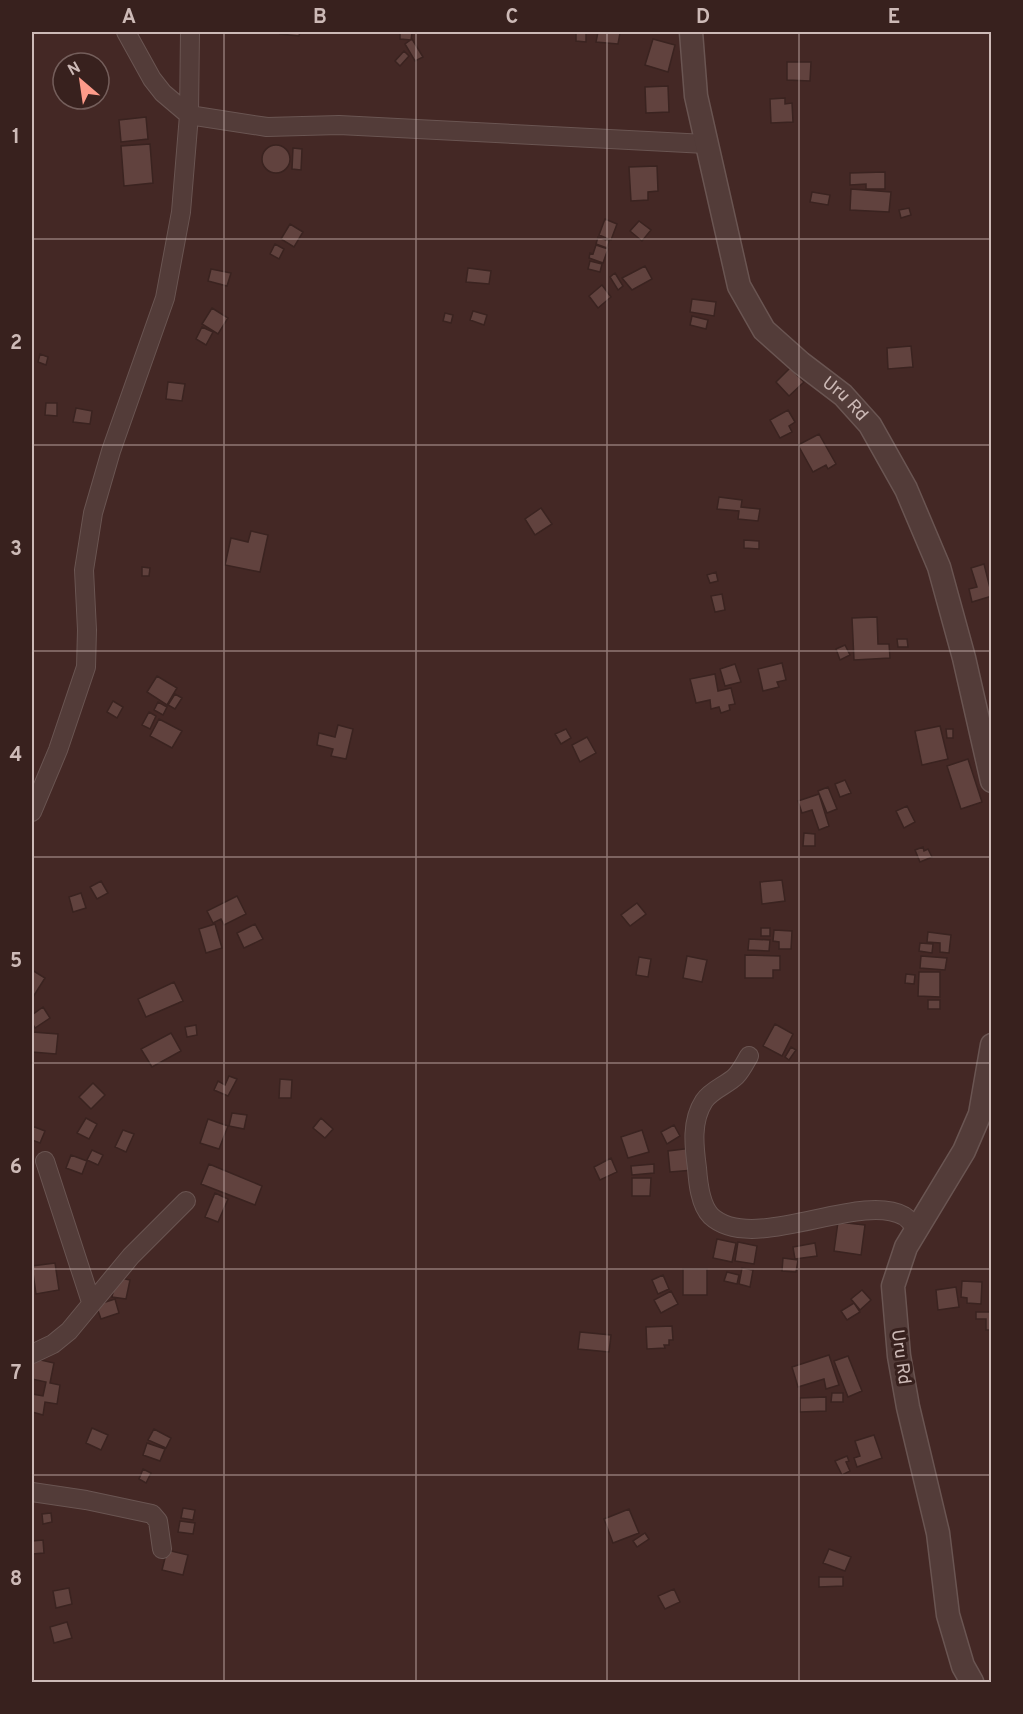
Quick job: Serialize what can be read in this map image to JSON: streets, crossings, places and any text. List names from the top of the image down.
{
  "streets": {
    "street": ["Uru Rd"]
  },
  "north": "top left",
  "grid": {
    "columns": [
      "A",
      "B",
      "C",
      "D",
      "E"
    ],
    "rows": [
      "1",
      "2",
      "3",
      "4",
      "5",
      "6",
      "7",
      "8"
    ]
  }
}
